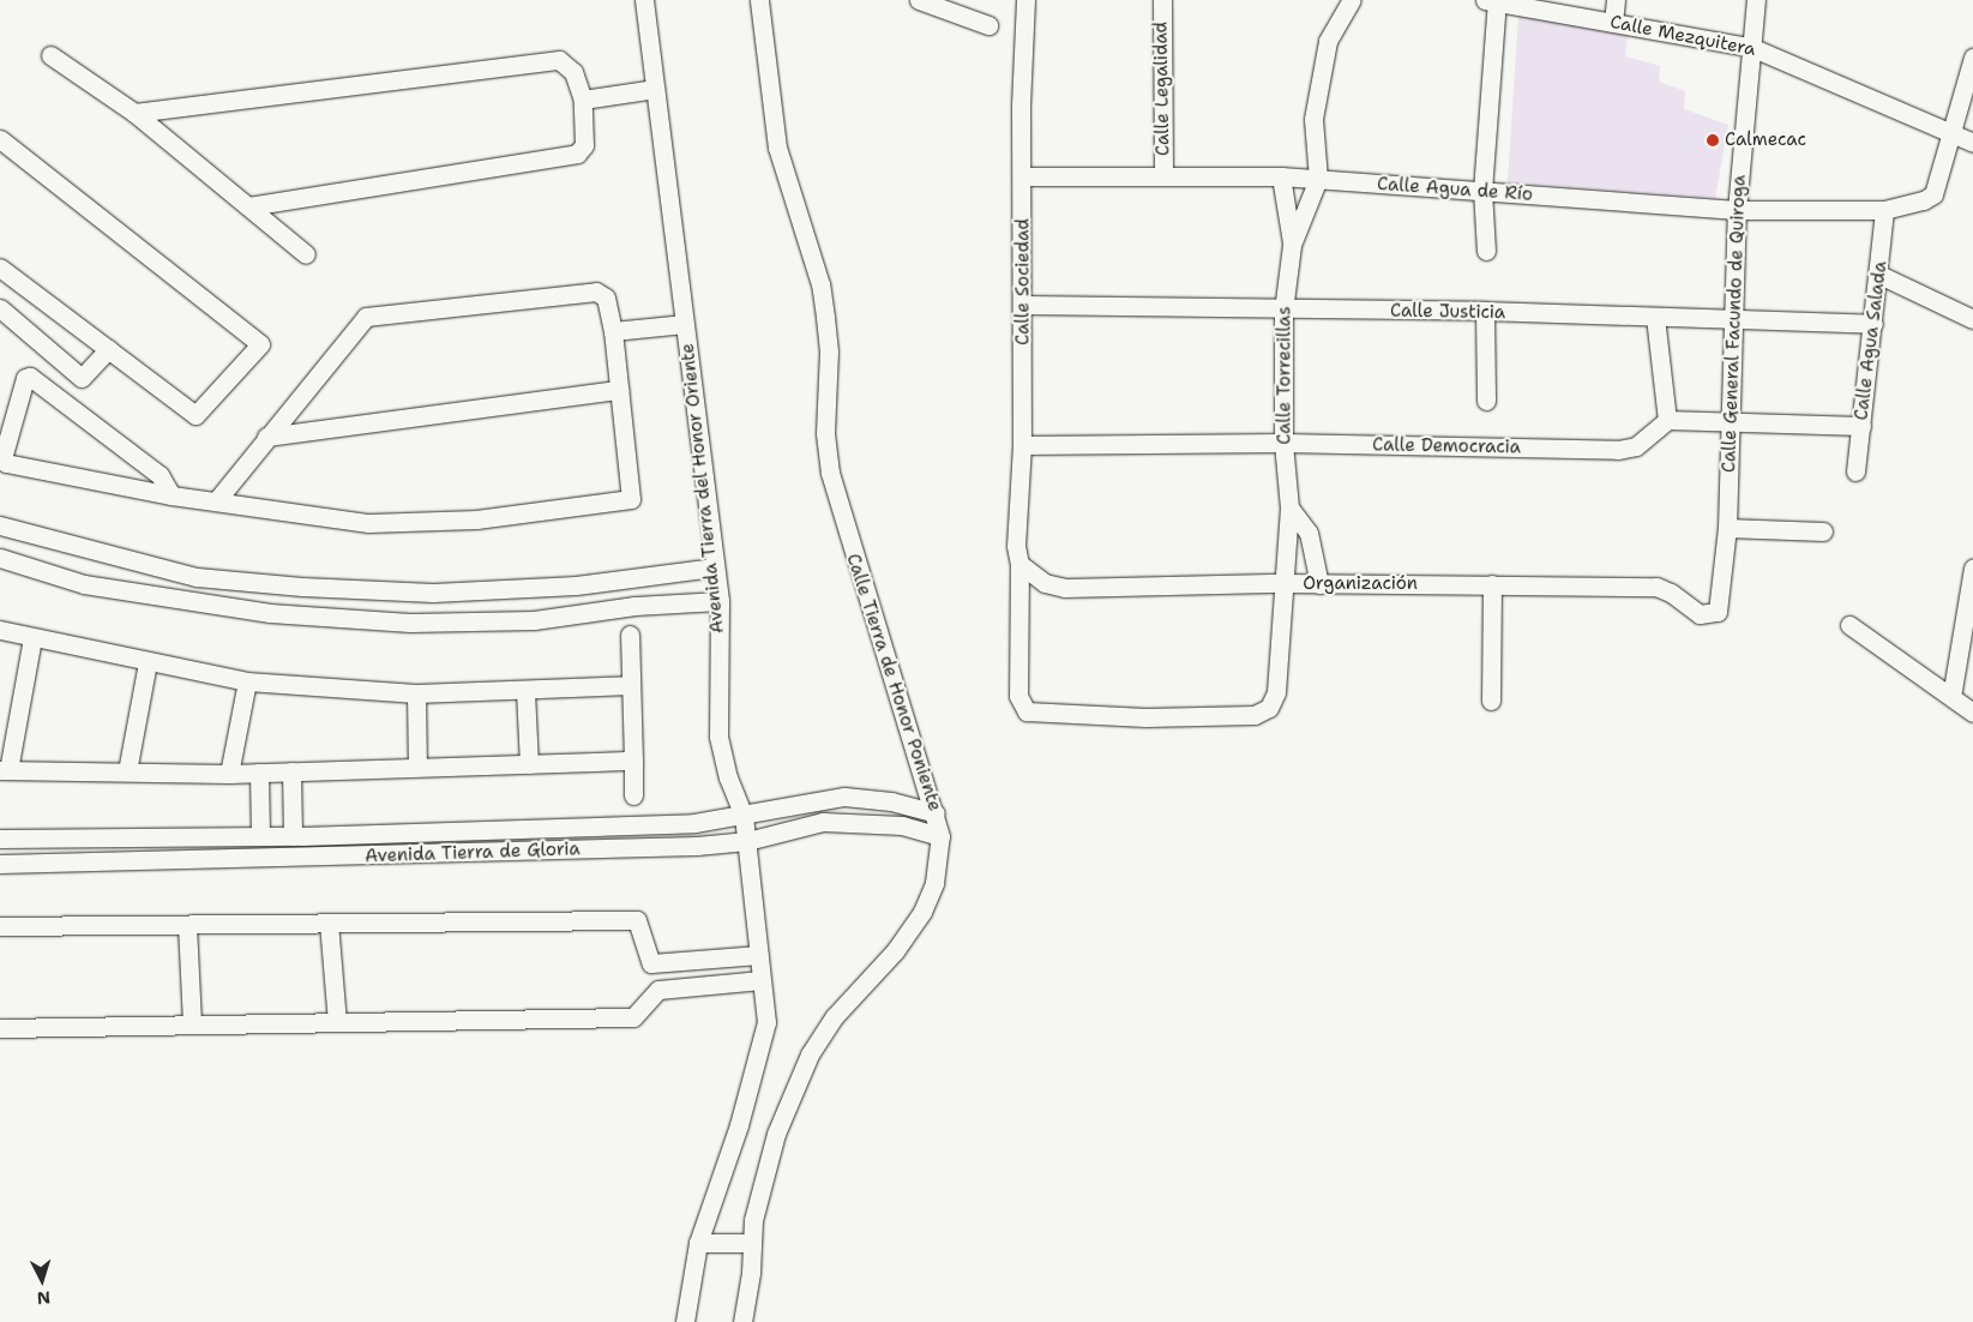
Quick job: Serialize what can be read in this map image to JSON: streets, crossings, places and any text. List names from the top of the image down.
{
  "streets": {
    "street": [
      "Calle Mezquitera",
      "Calle Legalidad",
      "Calle Agua de Río",
      "Calle Sociedad",
      "Calle Justicia",
      "Calle General Facundo de Quiroga",
      "Calle Agua Salada",
      "Calle Torrecillas",
      "Calle Democracia",
      "Avenida Tierra del Honor Oriente",
      "Organización",
      "Calle Tierra de Honor Poniente",
      "Avenida Tierra de Gloria"
    ]
  },
  "crossings": [
    ["Calle Mezquitera", "Calle Agua de Río"],
    ["Calle Mezquitera", "Calle General Facundo de Quiroga"],
    ["Calle Legalidad", "Calle Agua de Río"],
    ["Calle Agua de Río", "Calle Sociedad"],
    ["Calle Agua de Río", "Calle General Facundo de Quiroga"],
    ["Calle Agua de Río", "Calle Agua Salada"],
    ["Calle Agua de Río", "Calle Torrecillas"],
    ["Calle Sociedad", "Calle Justicia"],
    ["Calle Sociedad", "Calle Torrecillas"],
    ["Calle Sociedad", "Calle Democracia"],
    ["Calle Sociedad", "Organización"],
    ["Calle Justicia", "Calle General Facundo de Quiroga"],
    ["Calle Justicia", "Calle Agua Salada"],
    ["Calle Justicia", "Calle Torrecillas"],
    ["Calle General Facundo de Quiroga", "Organización"],
    ["Calle Torrecillas", "Calle Democracia"],
    ["Calle Torrecillas", "Organización"],
    ["Avenida Tierra del Honor Oriente", "Avenida Tierra de Gloria"],
    ["Calle Tierra de Honor Poniente", "Avenida Tierra de Gloria"]
  ],
  "places": ["Calmecac"],
  "north": "bottom"
}
